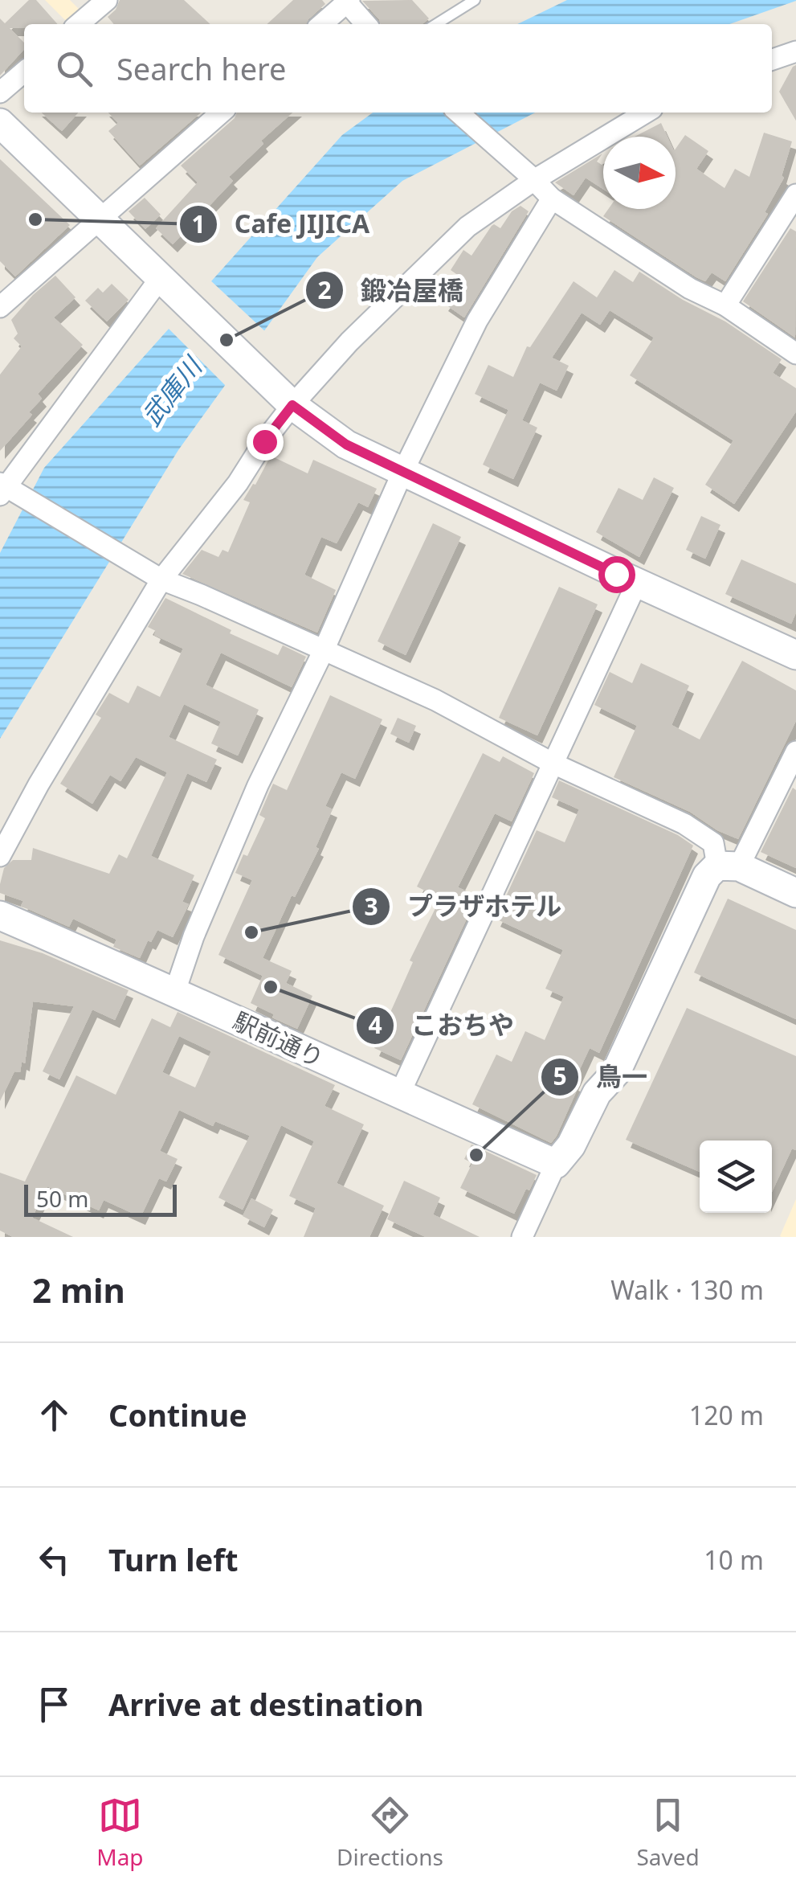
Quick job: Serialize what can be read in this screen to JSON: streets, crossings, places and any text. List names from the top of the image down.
{
  "streets": {
    "street": ["駅前通り"]
  },
  "water": ["武庫川"],
  "places": [
    "Cafe JIJICA",
    "鍛冶屋橋",
    "プラザホテル",
    "こおちや",
    "鳥一"
  ],
  "scale_bar": "50 m",
  "north": "right",
  "page": {
    "search": "Search here",
    "scale": "50 m",
    "heading": ["2 min", "Walk · 130 m"],
    "list": [
      ["Continue", "120 m"],
      ["Turn left", "10 m"],
      "Arrive at destination"
    ],
    "nav": ["Map", "Directions", "Saved"]
  }
}
